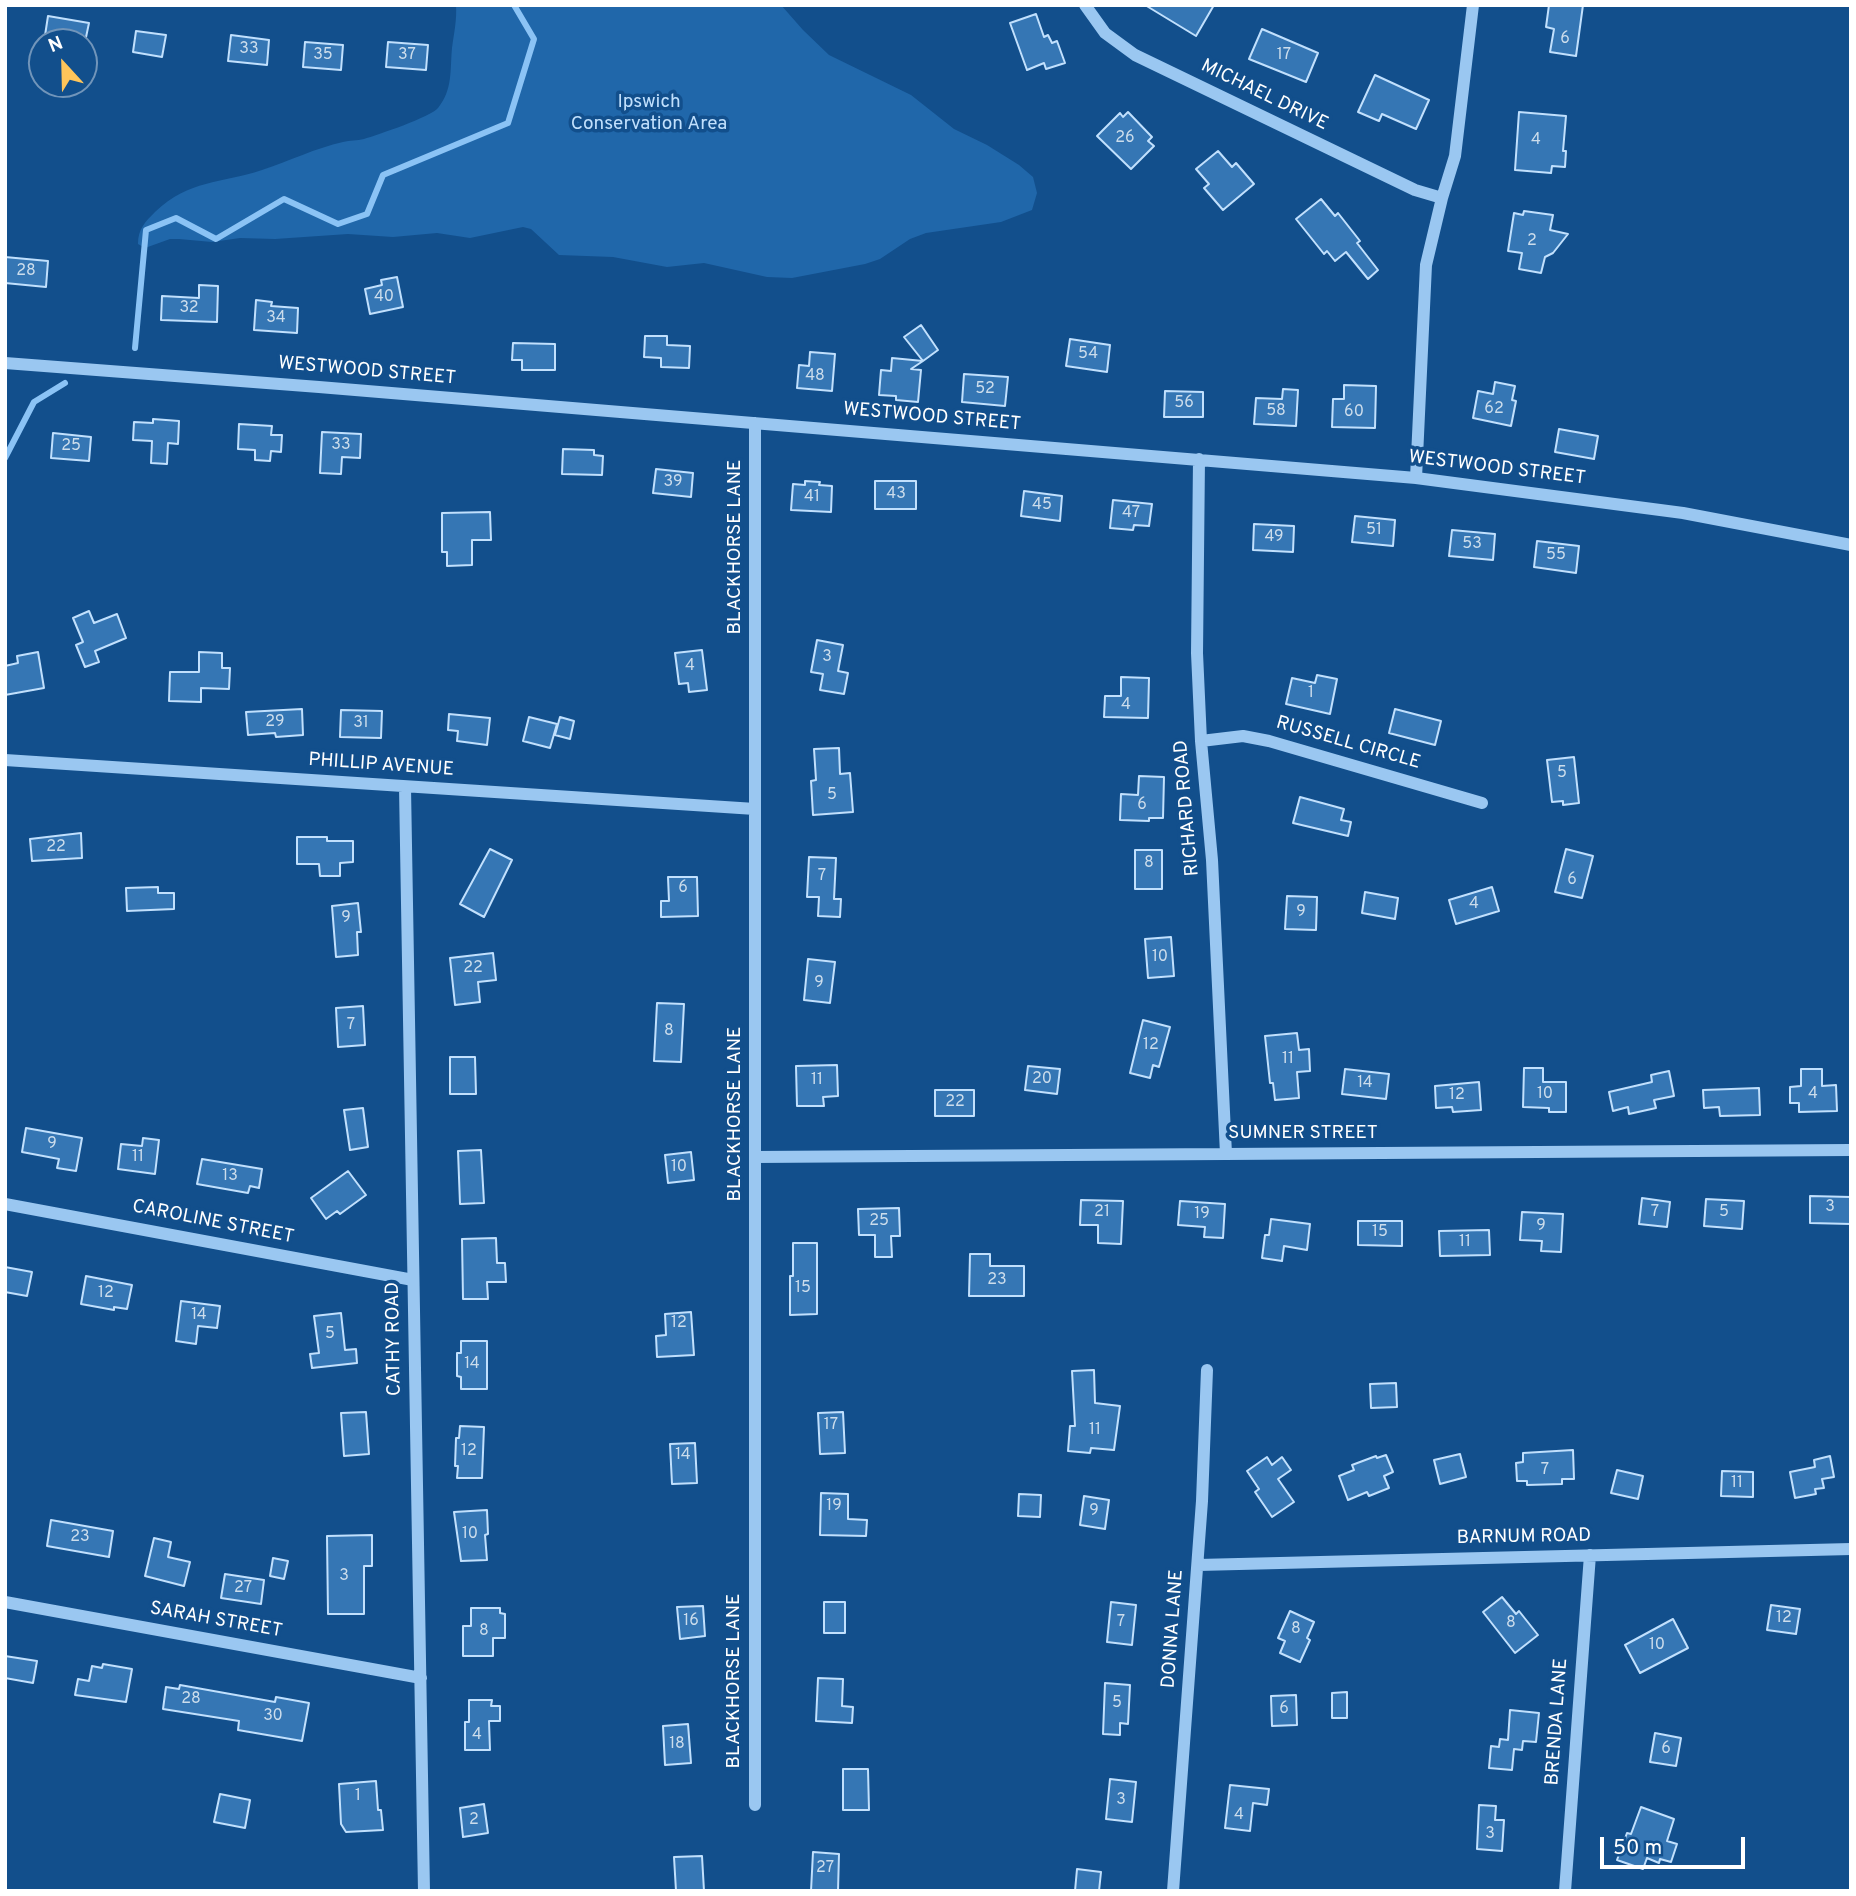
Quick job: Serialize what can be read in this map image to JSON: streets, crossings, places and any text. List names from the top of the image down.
{
  "streets": {
    "street": [
      "MICHAEL DRIVE",
      "WESTWOOD STREET",
      "BLACKHORSE LANE",
      "RUSSELL CIRCLE",
      "PHILLIP AVENUE",
      "RICHARD ROAD",
      "SUMNER STREET",
      "CAROLINE STREET",
      "CATHY ROAD",
      "BARNUM ROAD",
      "SARAH STREET",
      "DONNA LANE",
      "BRENDA LANE"
    ]
  },
  "crossings": [
    ["WESTWOOD STREET", "BLACKHORSE LANE"],
    ["WESTWOOD STREET", "RICHARD ROAD"],
    ["BLACKHORSE LANE", "PHILLIP AVENUE"],
    ["BLACKHORSE LANE", "SUMNER STREET"],
    ["RUSSELL CIRCLE", "RICHARD ROAD"],
    ["PHILLIP AVENUE", "CATHY ROAD"],
    ["RICHARD ROAD", "SUMNER STREET"],
    ["CAROLINE STREET", "CATHY ROAD"],
    ["CATHY ROAD", "SARAH STREET"],
    ["BARNUM ROAD", "DONNA LANE"],
    ["BARNUM ROAD", "BRENDA LANE"]
  ],
  "parks": ["Ipswich Conservation Area"],
  "house_numbers": [
    "6",
    "33",
    "35",
    "37",
    "17",
    "26",
    "4",
    "2",
    "28",
    "40",
    "32",
    "34",
    "54",
    "48",
    "52",
    "56",
    "62",
    "58",
    "60",
    "33",
    "25",
    "39",
    "43",
    "41",
    "45",
    "47",
    "51",
    "49",
    "53",
    "55",
    "3",
    "4",
    "1",
    "4",
    "29",
    "31",
    "5",
    "5",
    "6",
    "22",
    "8",
    "7",
    "6",
    "6",
    "4",
    "9",
    "9",
    "10",
    "22",
    "9",
    "7",
    "8",
    "12",
    "11",
    "20",
    "11",
    "14",
    "10",
    "4",
    "12",
    "22",
    "9",
    "11",
    "10",
    "13",
    "3",
    "21",
    "7",
    "5",
    "19",
    "25",
    "9",
    "15",
    "11",
    "23",
    "15",
    "12",
    "14",
    "12",
    "5",
    "14",
    "17",
    "11",
    "12",
    "14",
    "7",
    "11",
    "19",
    "9",
    "10",
    "23",
    "3",
    "27",
    "12",
    "16",
    "7",
    "8",
    "8",
    "8",
    "10",
    "28",
    "5",
    "6",
    "30",
    "4",
    "18",
    "6",
    "1",
    "3",
    "4",
    "2",
    "3",
    "27"
  ],
  "scale_bar": "50 m",
  "north": "top"
}
